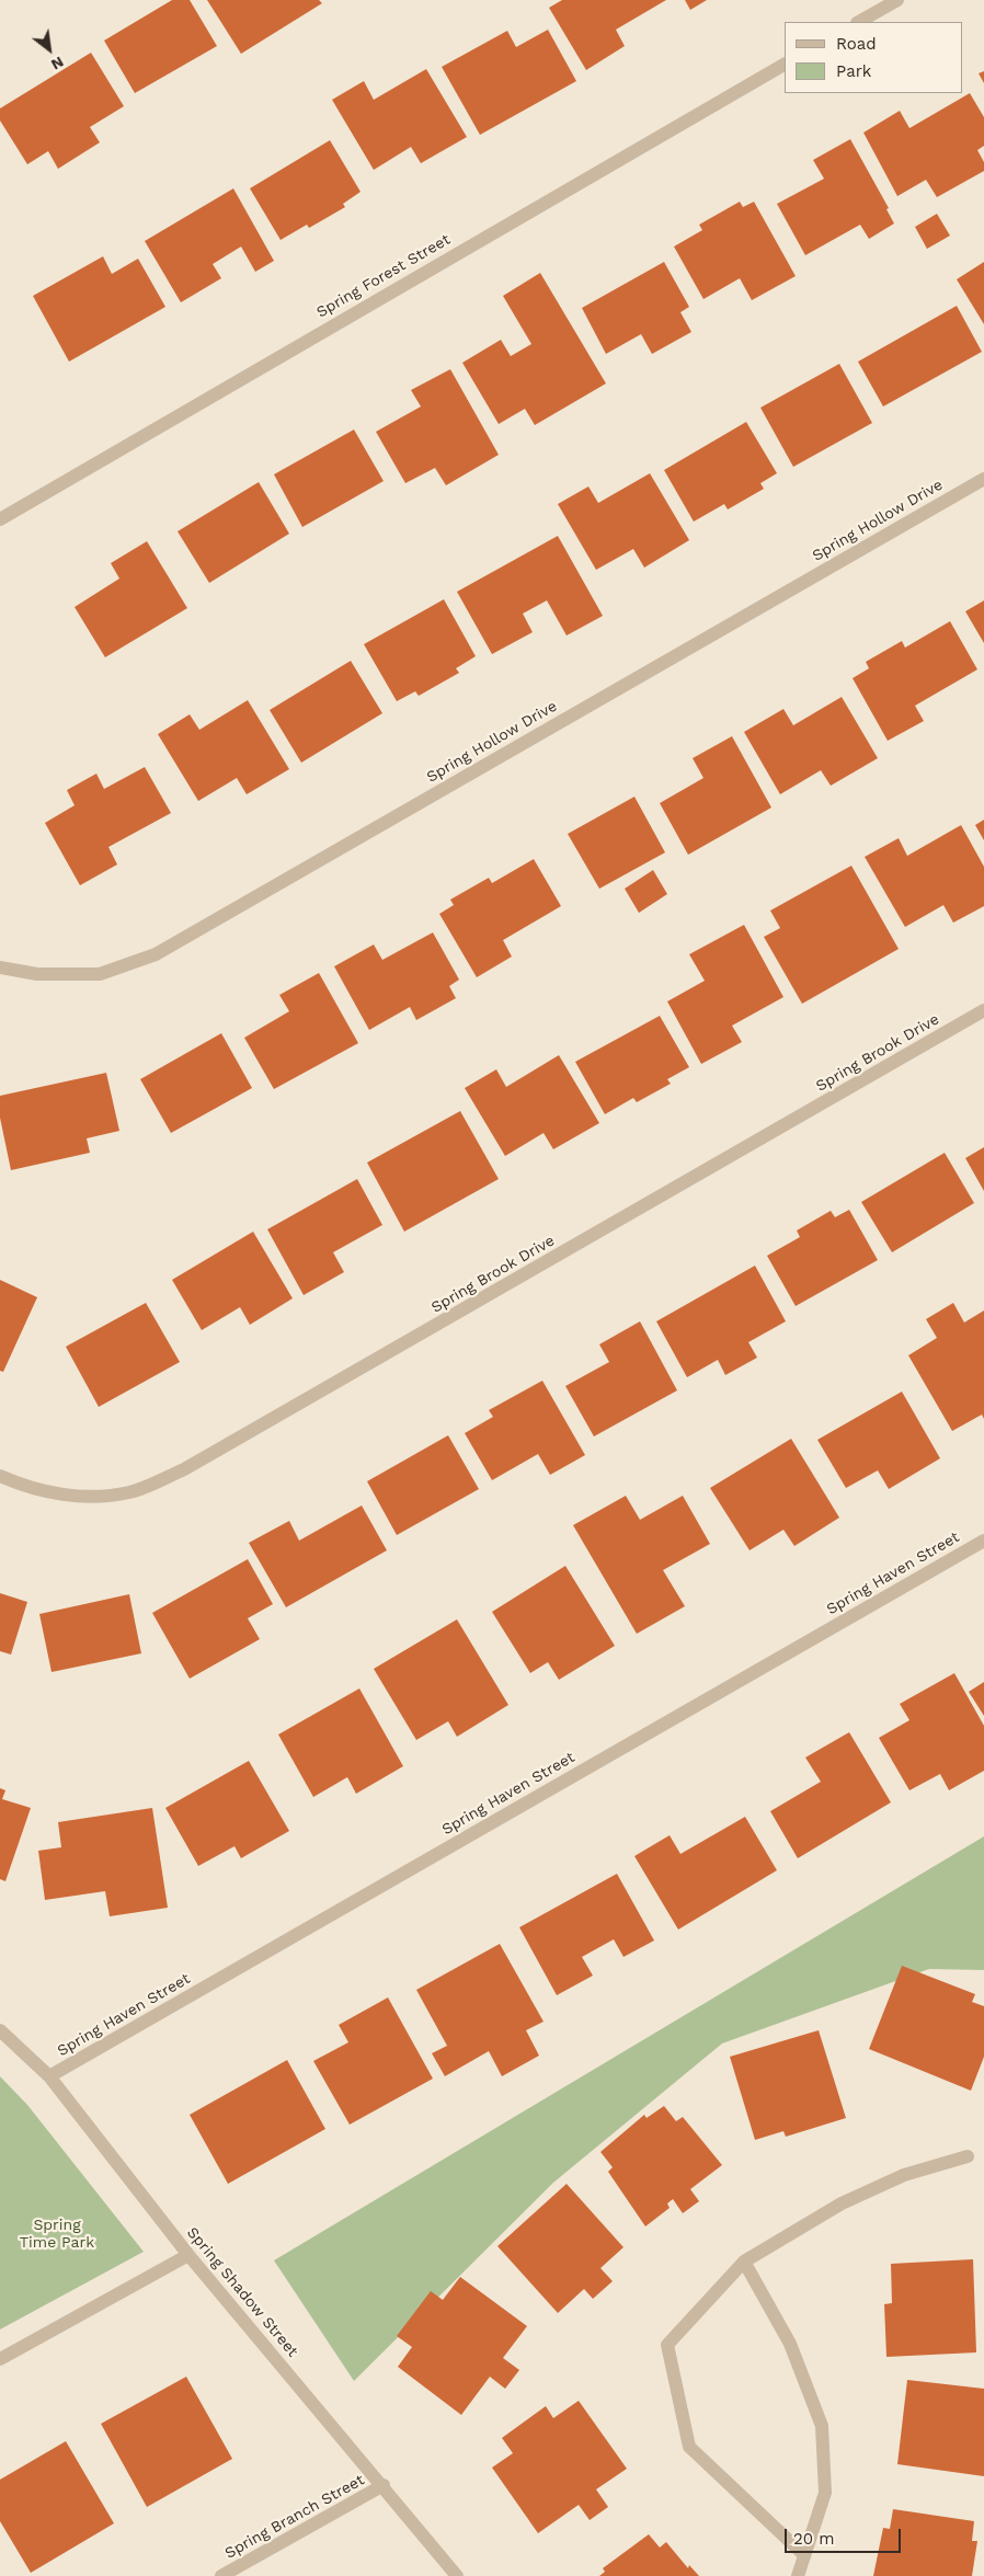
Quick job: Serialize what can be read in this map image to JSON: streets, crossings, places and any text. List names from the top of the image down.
{
  "streets": {
    "street": [
      "Spring Forest Street",
      "Spring Hollow Drive",
      "Spring Brook Drive",
      "Spring Haven Street",
      "Spring Shadow Street",
      "Spring Branch Street"
    ]
  },
  "crossings": [
    ["Spring Haven Street", "Spring Shadow Street"],
    ["Spring Shadow Street", "Spring Branch Street"]
  ],
  "parks": ["Spring Time Park"],
  "legend": ["Road", "Park"],
  "scale_bar": "20 m",
  "north": "bottom right"
}
